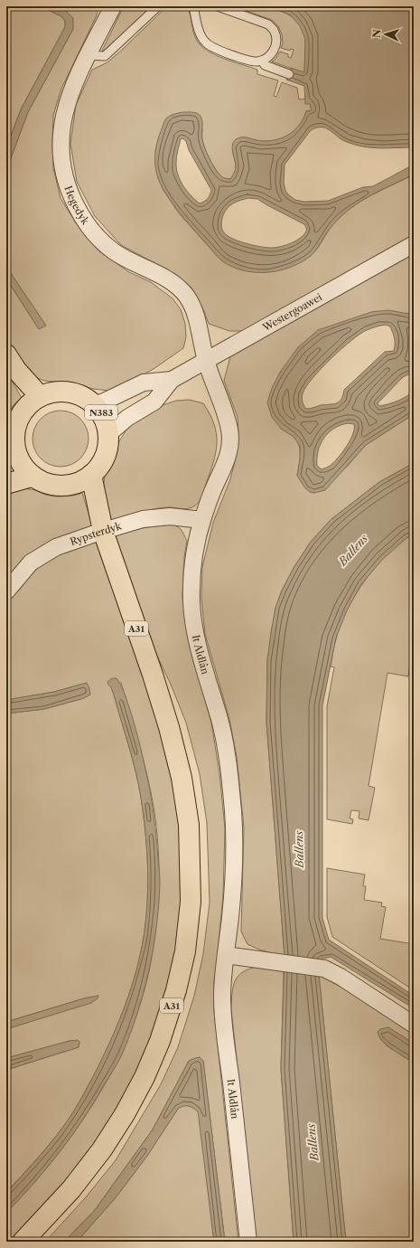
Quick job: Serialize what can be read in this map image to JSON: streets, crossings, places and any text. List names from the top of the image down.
{
  "streets": {
    "highway": ["N383", "A31"],
    "street": [
      "Hegedyk",
      "Westergoawei",
      "Rypsterdyk",
      "It Aldlân"
    ]
  },
  "crossings": [
    ["Hegedyk", "Westergoawei"],
    ["Hegedyk", "It Aldlân"],
    ["Westergoawei", "N383"],
    ["Westergoawei", "A31"],
    ["Westergoawei", "It Aldlân"],
    ["N383", "A31"],
    ["Rypsterdyk", "A31"],
    ["Rypsterdyk", "It Aldlân"]
  ],
  "water": ["Ballens"],
  "north": "left"
}
